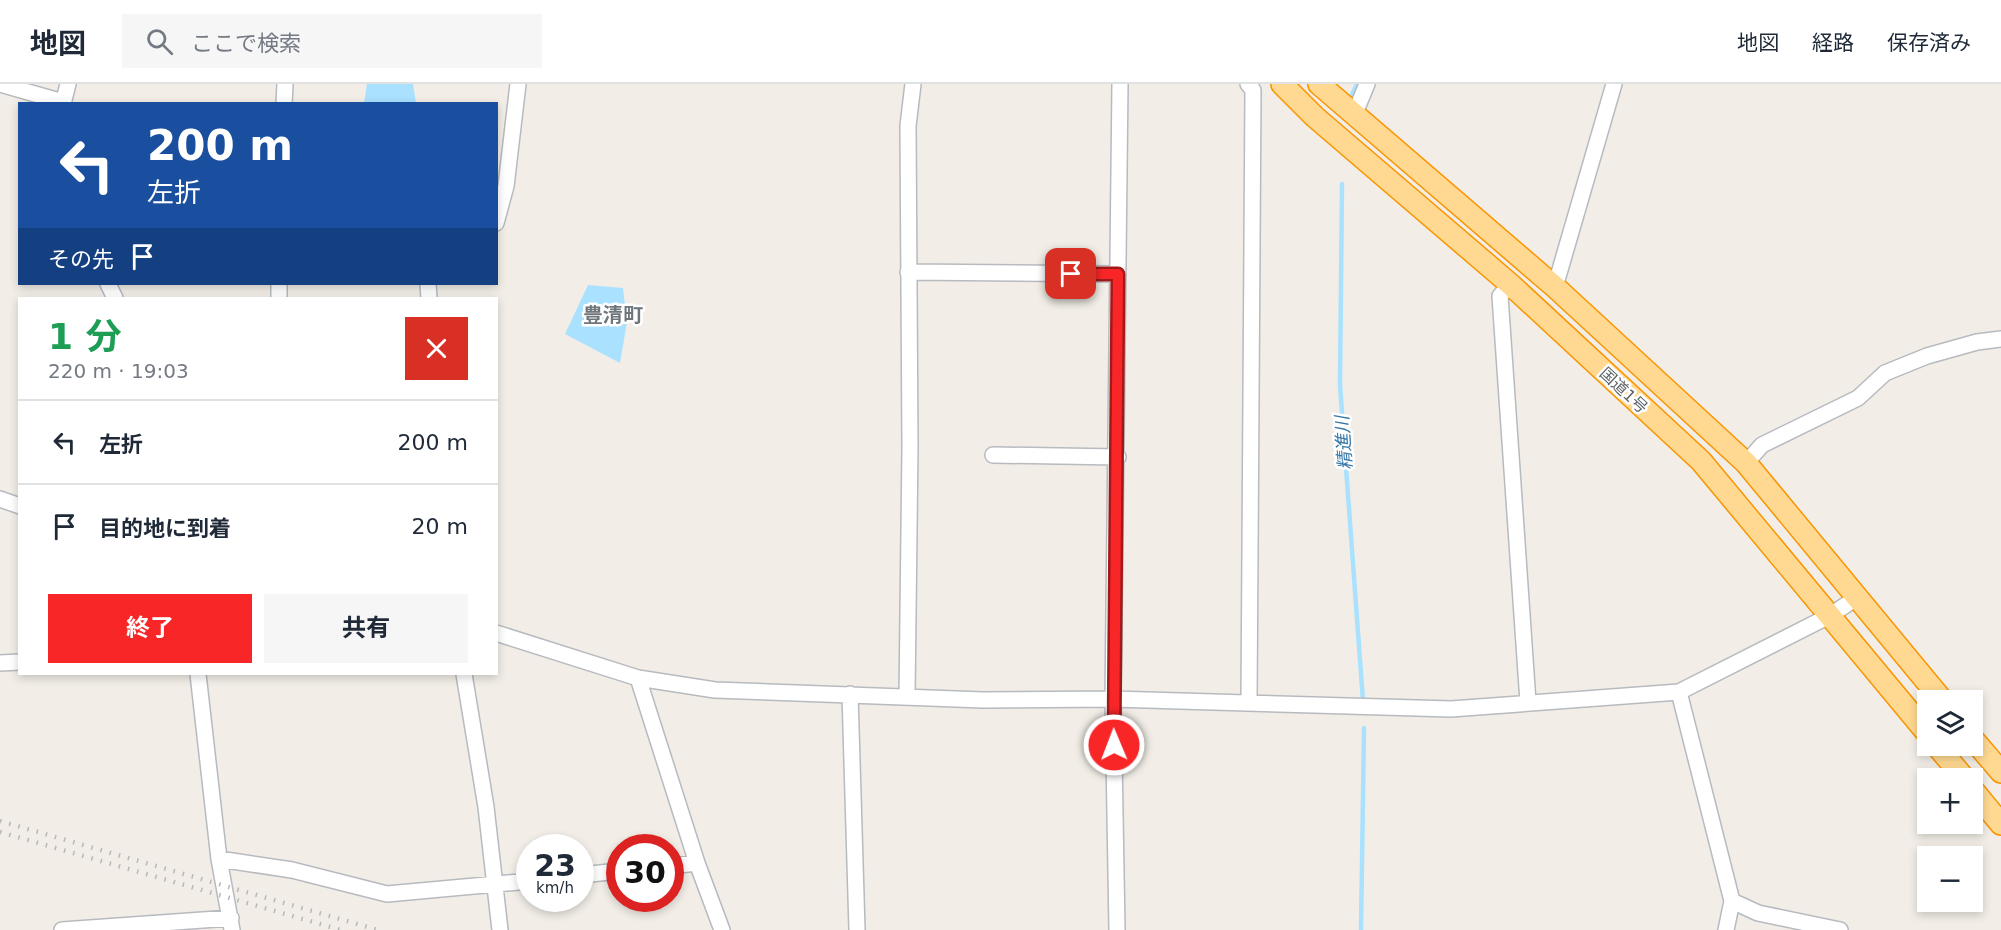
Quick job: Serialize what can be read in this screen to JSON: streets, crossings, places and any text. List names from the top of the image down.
{
  "streets": {
    "highway": ["国道1号"]
  },
  "districts": ["豊清町"],
  "water": ["精進川"],
  "page": {
    "header": "地図",
    "search": "ここで検索",
    "nav": ["地図", "経路", "保存済み"],
    "turn": ["200 m", "左折"],
    "then": "その先",
    "heading": ["1 分", "220 m · 19:03"],
    "list": [
      {
        "name": "左折",
        "value": "200 m"
      },
      {
        "name": "目的地に到着",
        "value": "20 m"
      }
    ],
    "buttons": ["終了", "共有"],
    "map_buttons": ["+", "−"],
    "speed": "23 km/h",
    "limit": "30"
  }
}
